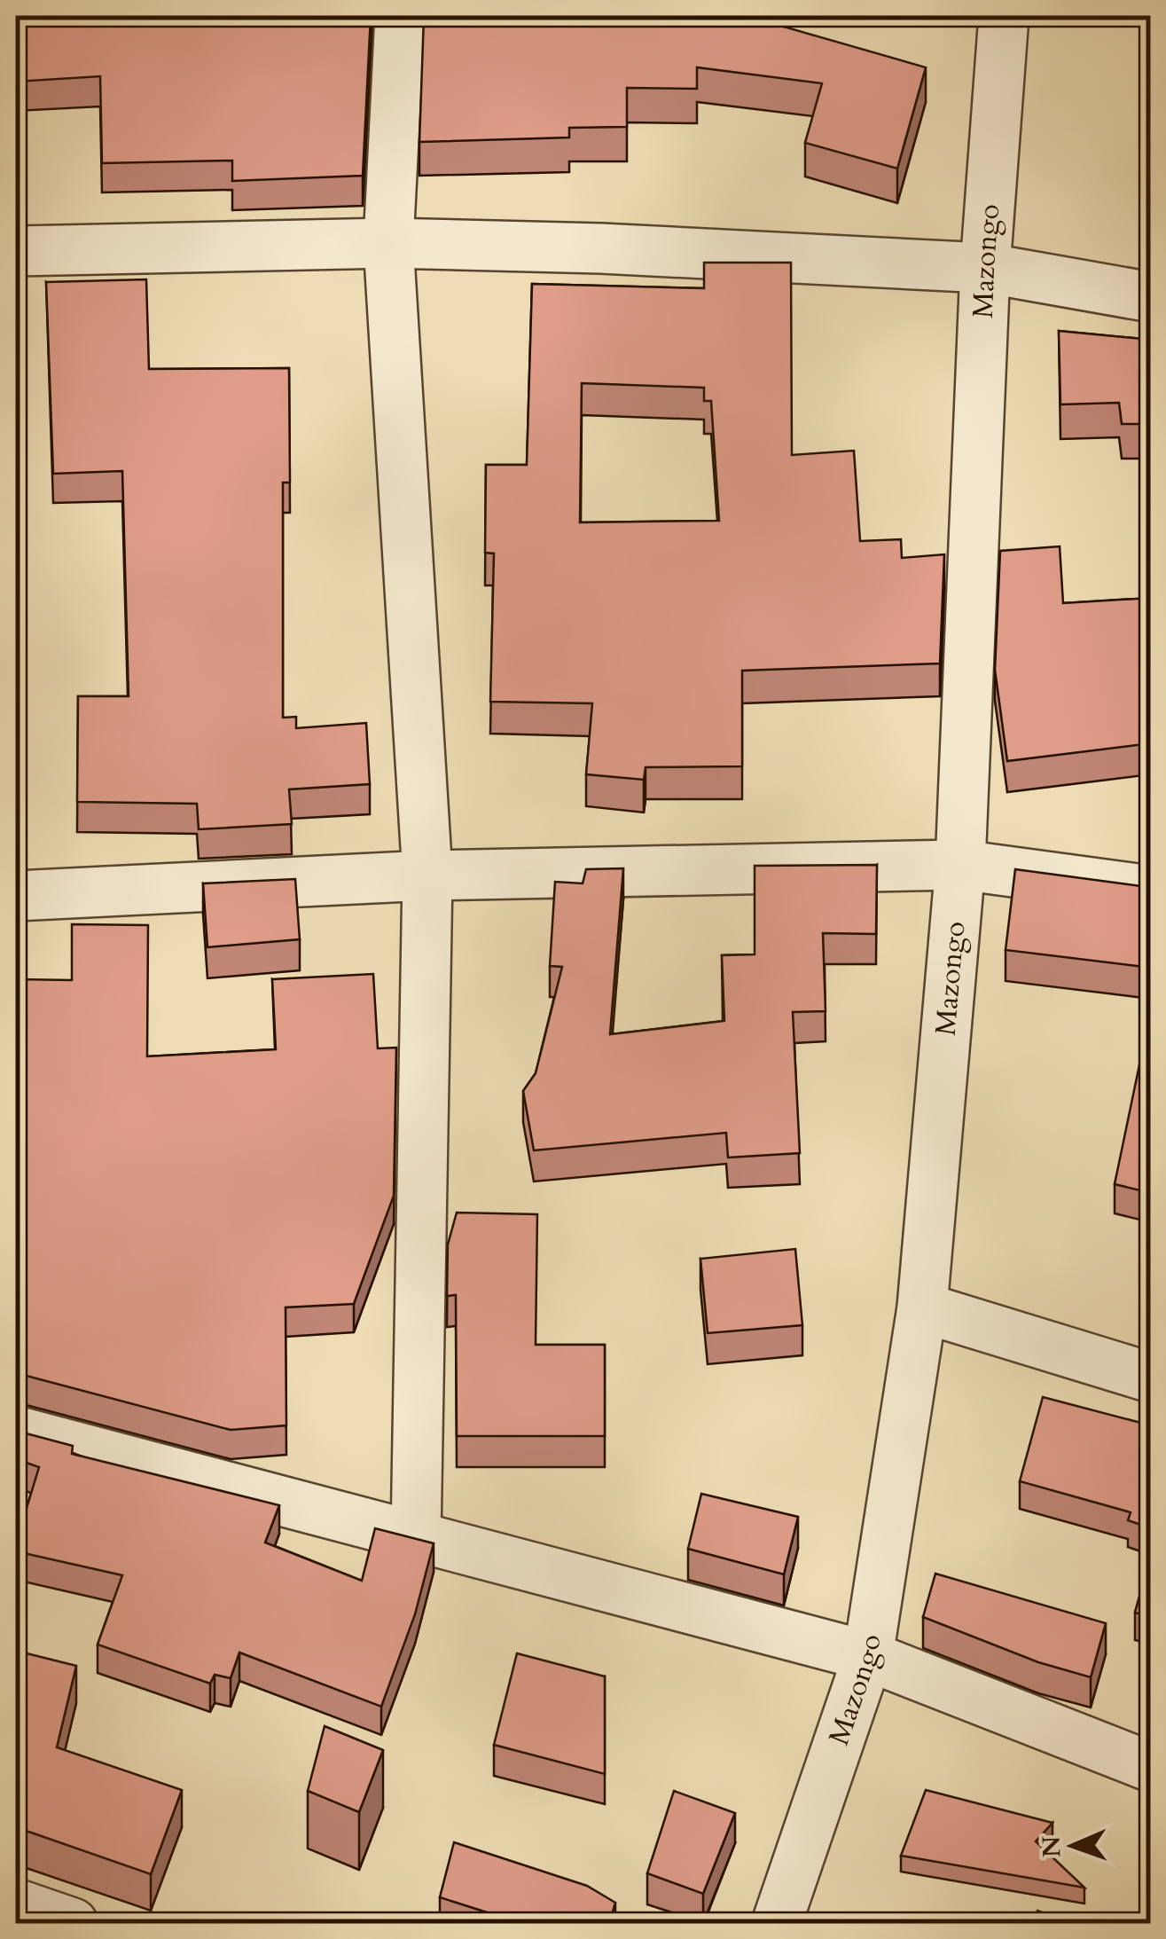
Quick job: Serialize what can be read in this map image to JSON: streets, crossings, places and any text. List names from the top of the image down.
{
  "streets": {
    "street": ["Mazongo"]
  },
  "north": "left"
}
